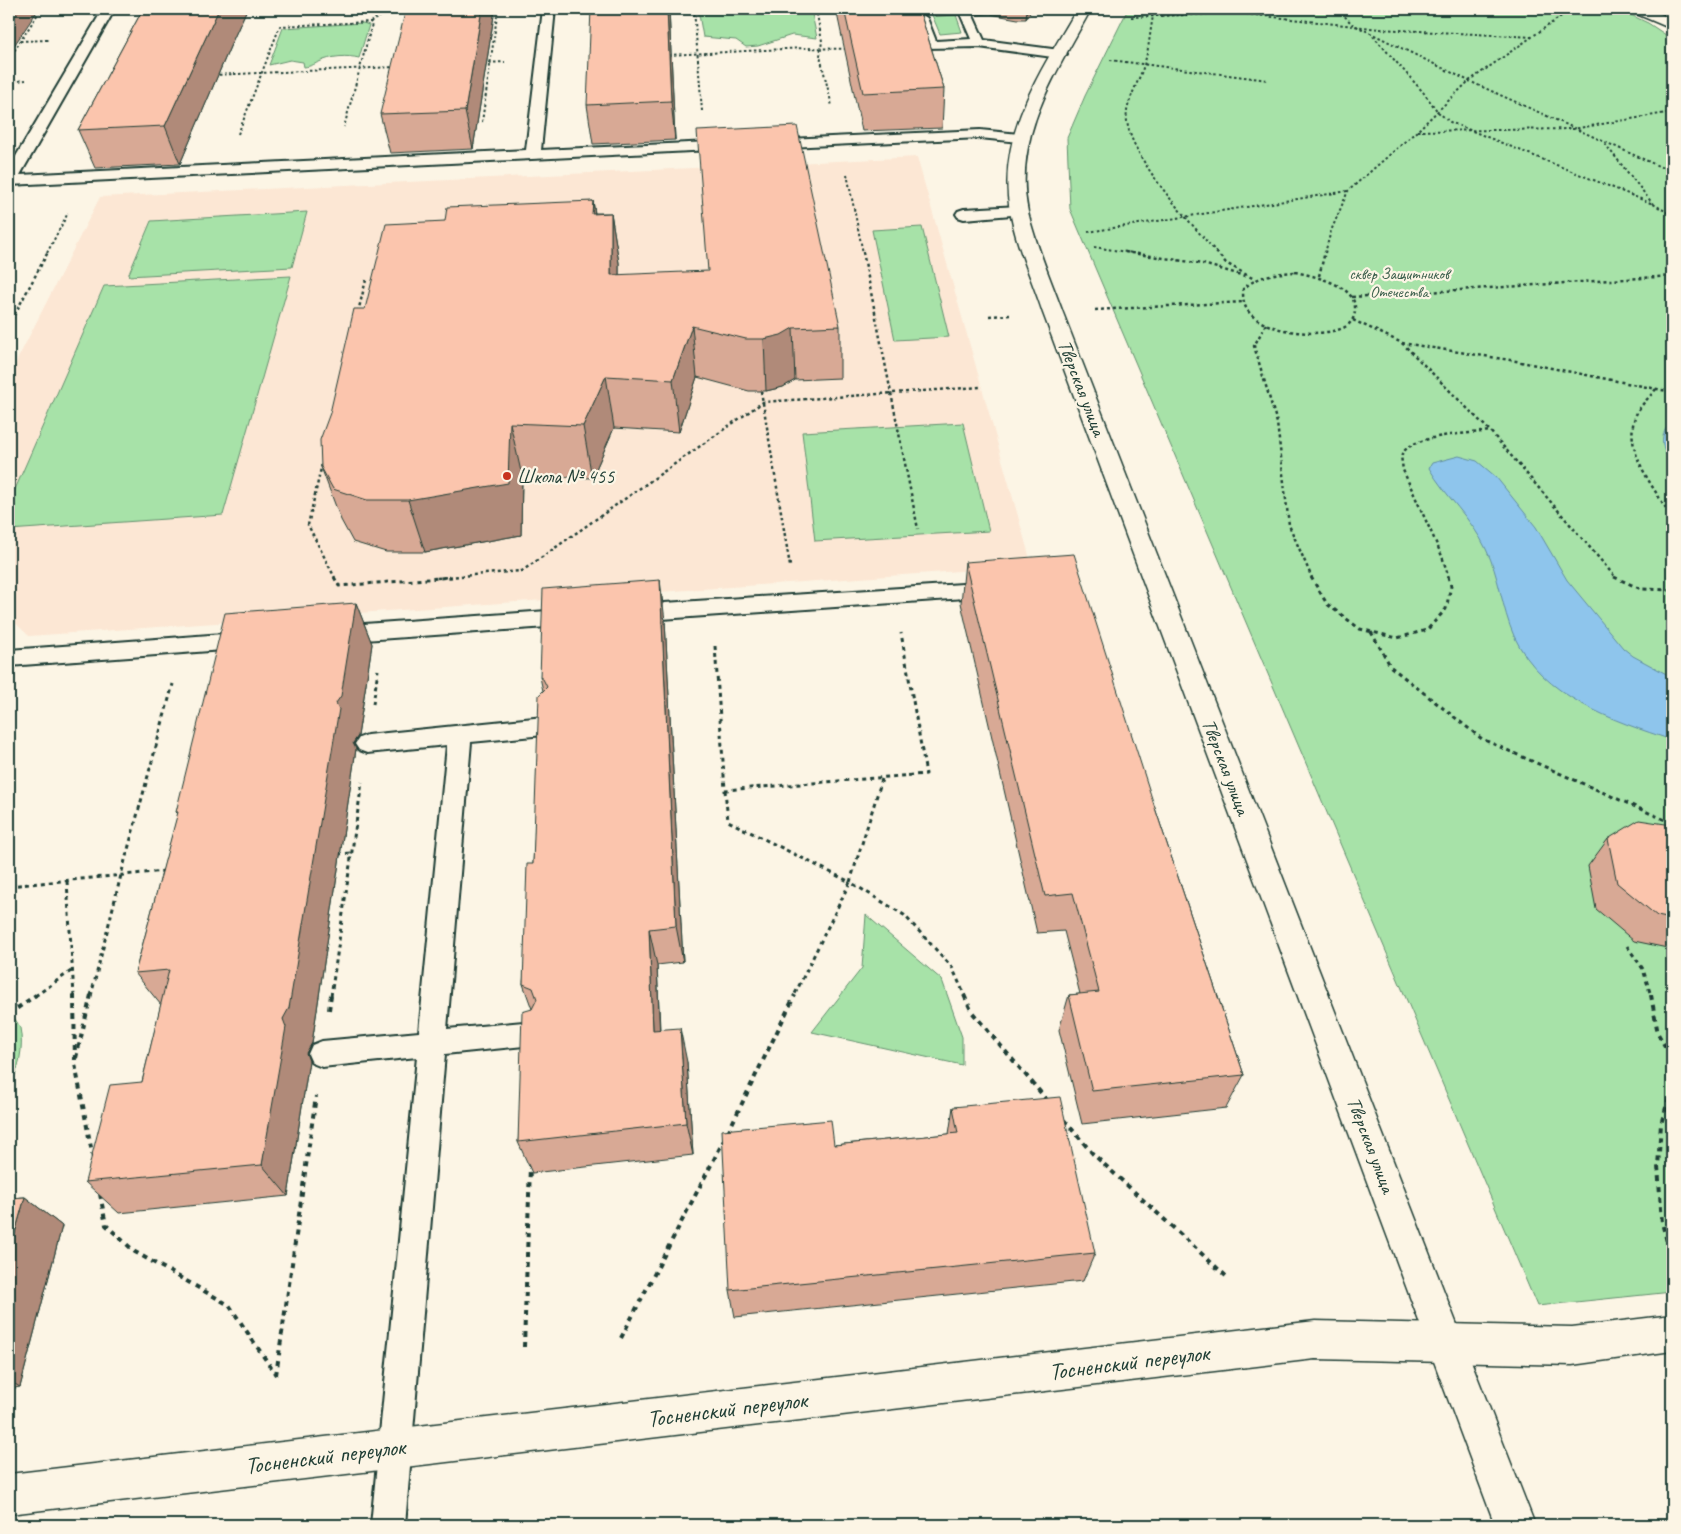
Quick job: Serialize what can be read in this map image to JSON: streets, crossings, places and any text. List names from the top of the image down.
{
  "streets": {
    "street": ["Тверская улица", "Тосненский переулок"]
  },
  "crossings": [
    ["Тверская улица", "Тосненский переулок"]
  ],
  "parks": ["сквер Защитников Отечества"],
  "places": ["Школа № 455"]
}
